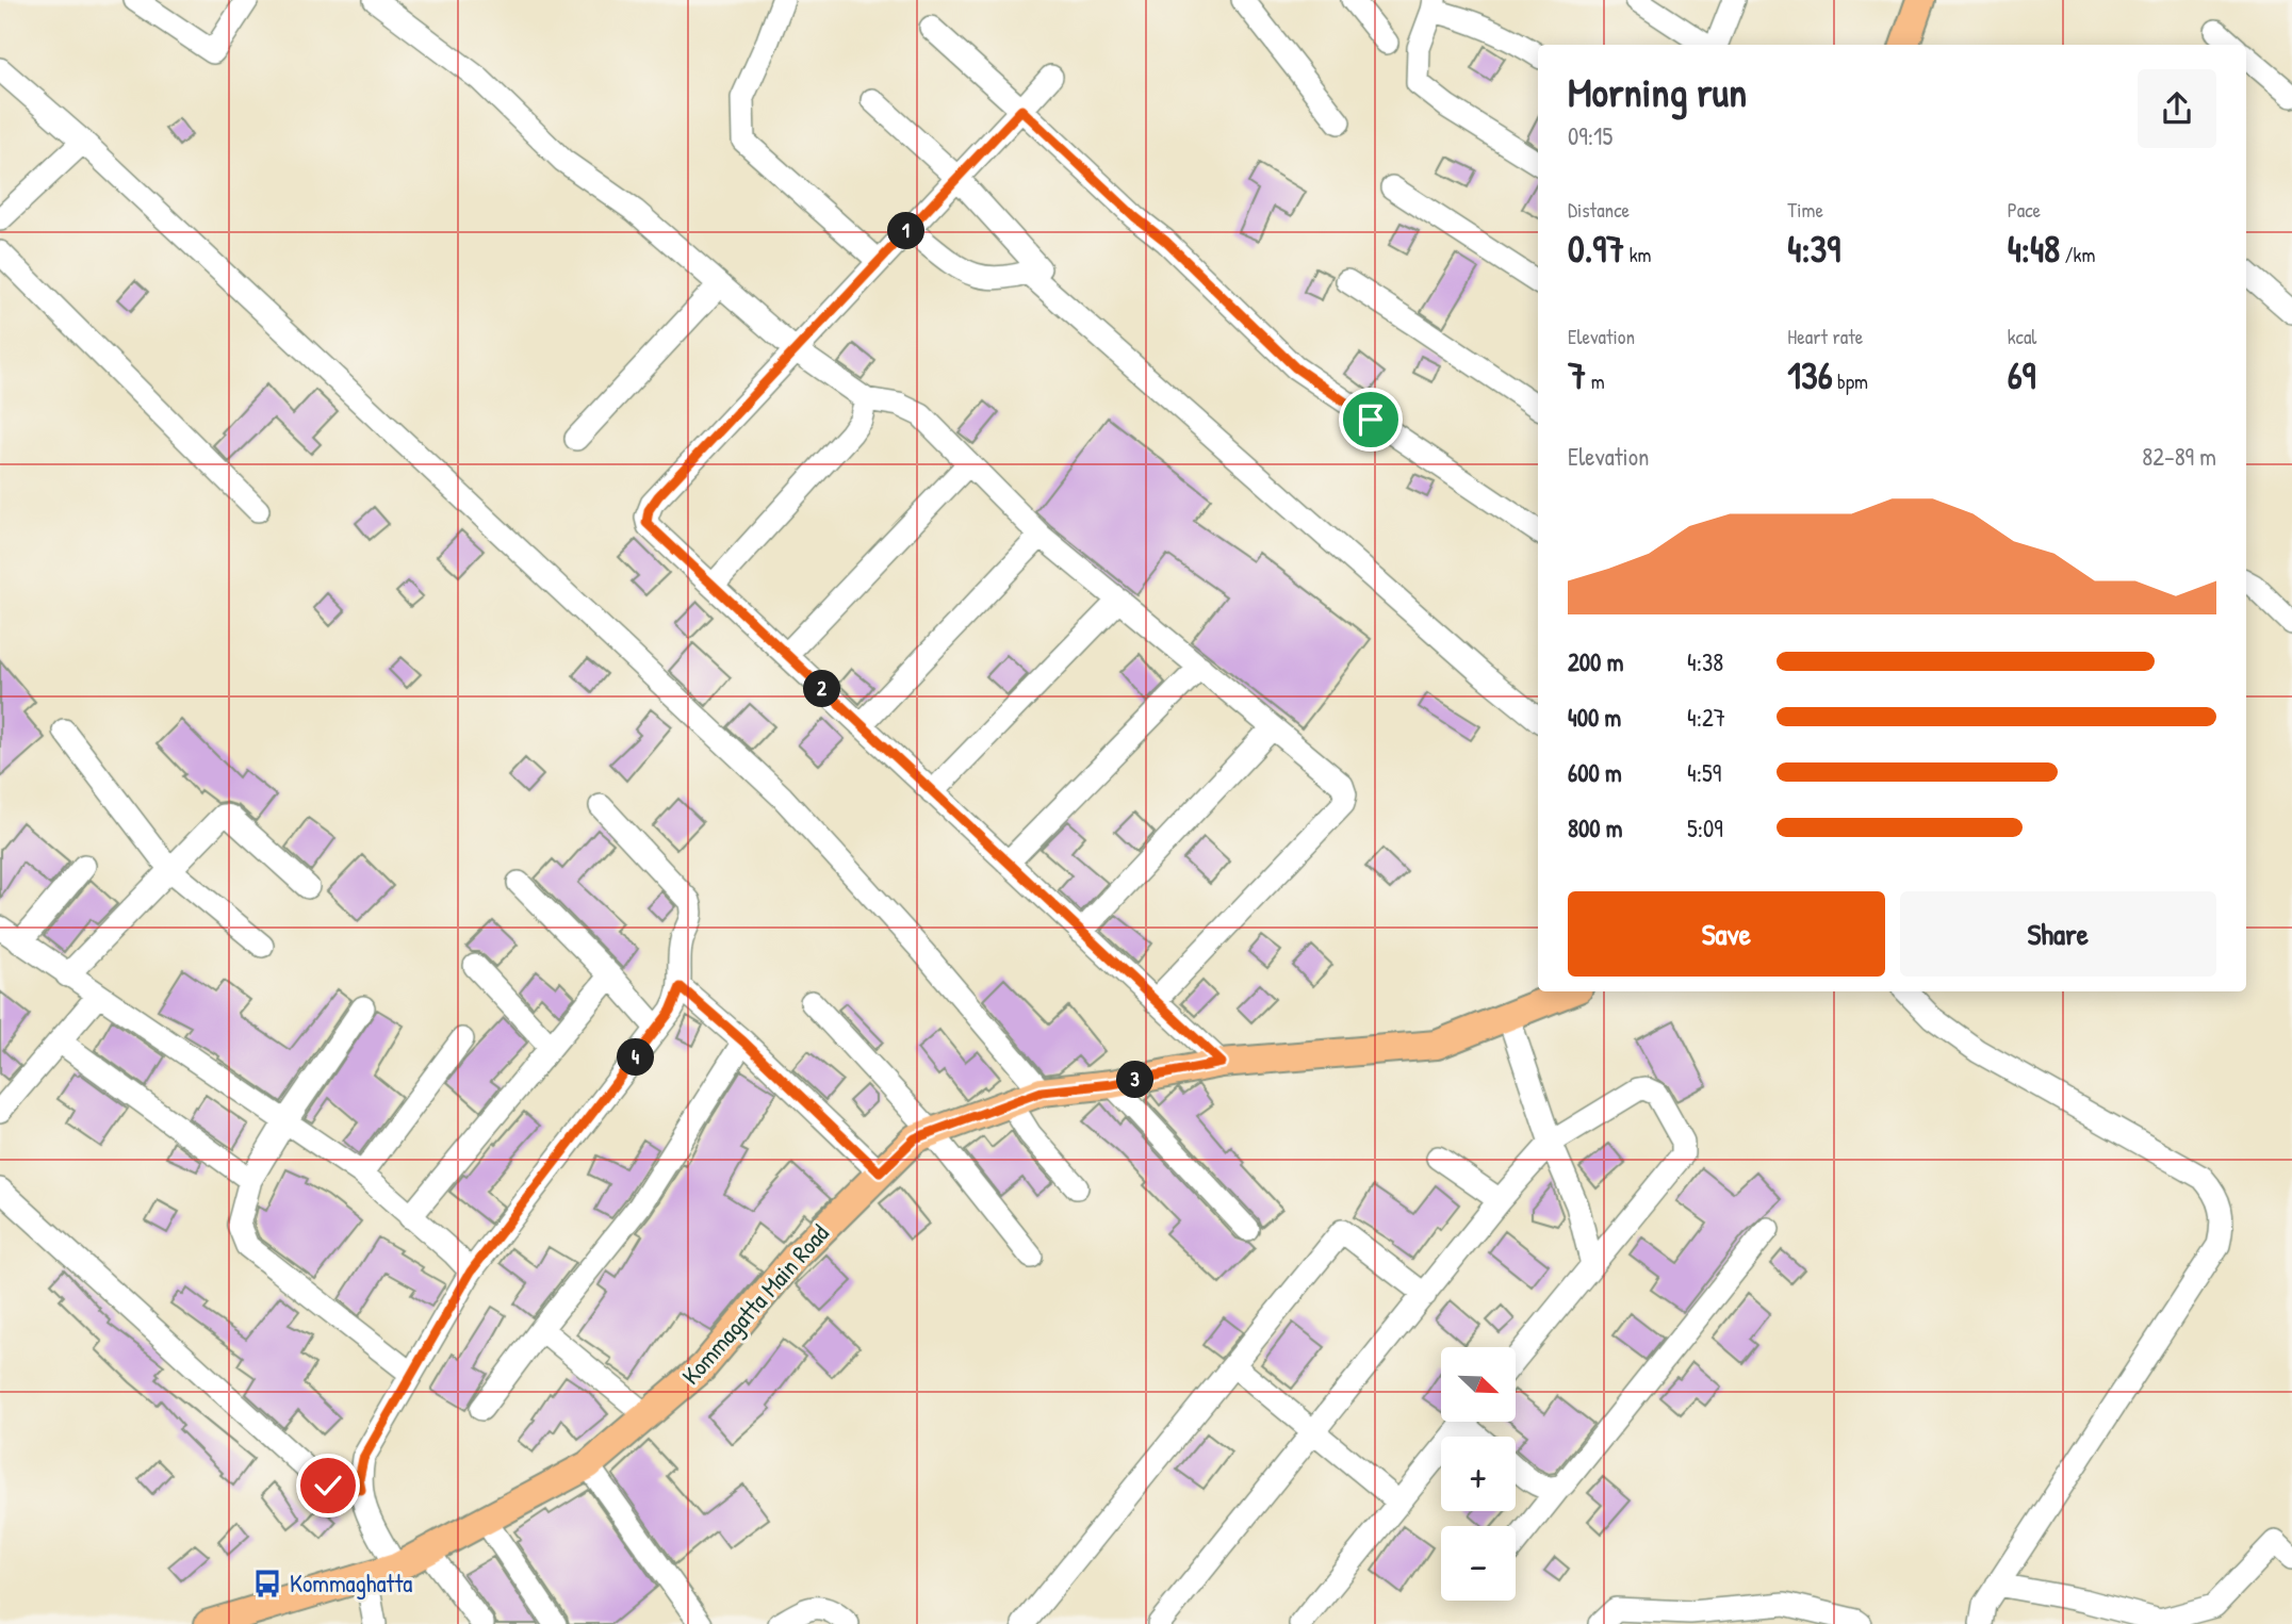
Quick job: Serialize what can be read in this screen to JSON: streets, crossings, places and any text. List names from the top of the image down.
{
  "streets": {
    "main road": ["Kommagatta Main Road"]
  },
  "places": {
    "bus stop": ["Kommaghatta"]
  },
  "north": "bottom right",
  "page": {
    "heading": ["Morning run", "09:15"],
    "stats": [
      ["Distance", "0.97 km"],
      ["Time", "4:39"],
      ["Pace", "4:48 /km"],
      ["Elevation", "7 m"],
      ["Heart rate", "136 bpm"],
      ["kcal", "69"]
    ],
    "pins": [
      "1",
      "2",
      "4",
      "3"
    ],
    "chart": ["Elevation", "82–89 m"],
    "list": [
      {
        "name": "200 m",
        "note": "4:38"
      },
      {
        "name": "400 m",
        "note": "4:27"
      },
      {
        "name": "600 m",
        "note": "4:59"
      },
      {
        "name": "800 m",
        "note": "5:09"
      }
    ],
    "buttons": ["Save", "Share"],
    "map_buttons": ["+", "−"]
  }
}
